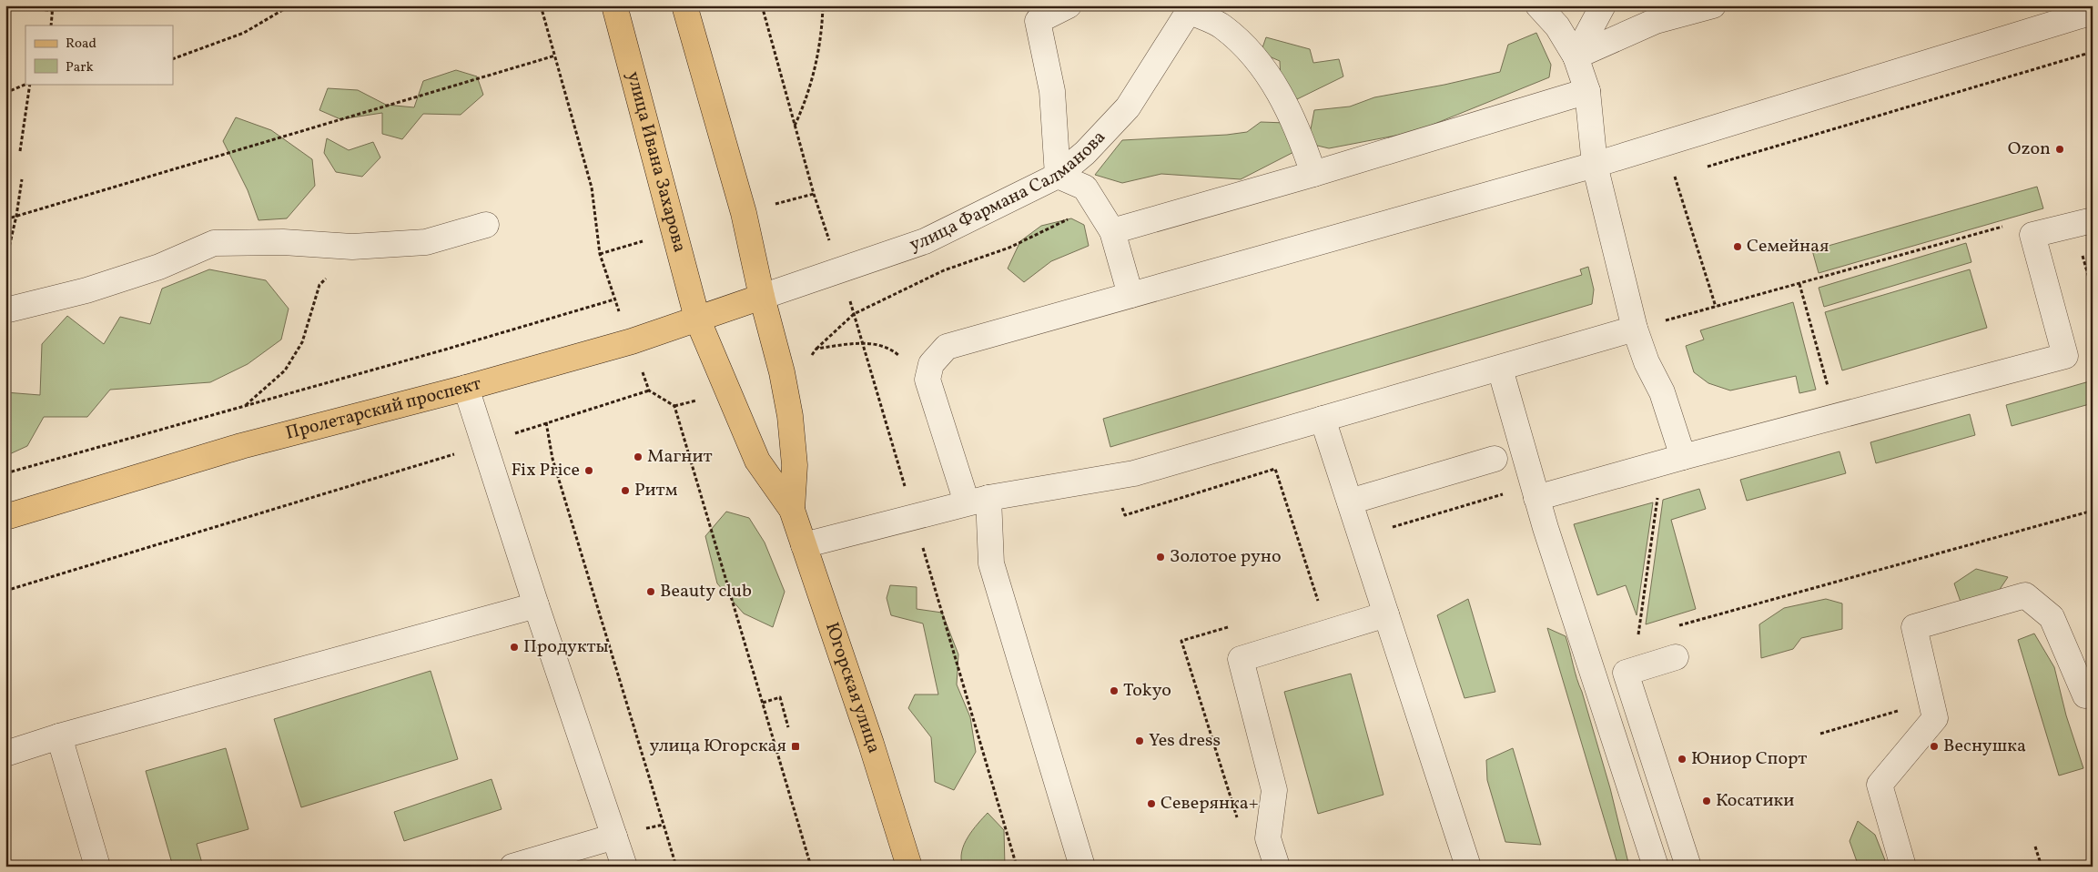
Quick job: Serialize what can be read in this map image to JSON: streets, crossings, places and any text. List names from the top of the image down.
{
  "streets": {
    "main road": ["улица Ивана Захарова", "Пролетарский проспект", "Югорская улица"],
    "street": ["улица Фармана Салманова"]
  },
  "crossings": [
    ["улица Ивана Захарова", "Пролетарский проспект"],
    ["улица Ивана Захарова", "Югорская улица"],
    ["улица Фармана Салманова", "Пролетарский проспект"],
    ["улица Фармана Салманова", "Югорская улица"],
    ["Пролетарский проспект", "Югорская улица"]
  ],
  "places": {
    "other": [
      "Ozon",
      "Семейная",
      "Магнит",
      "Fix Price",
      "Ритм",
      "Золотое руно",
      "Beauty club",
      "Продукты",
      "Tokyo",
      "Yes dress",
      "Веснушка",
      "Юниор Спорт",
      "Косатики",
      "Северянка+"
    ],
    "transit": ["улица Югорская"]
  },
  "legend": ["Road", "Park"]
}
